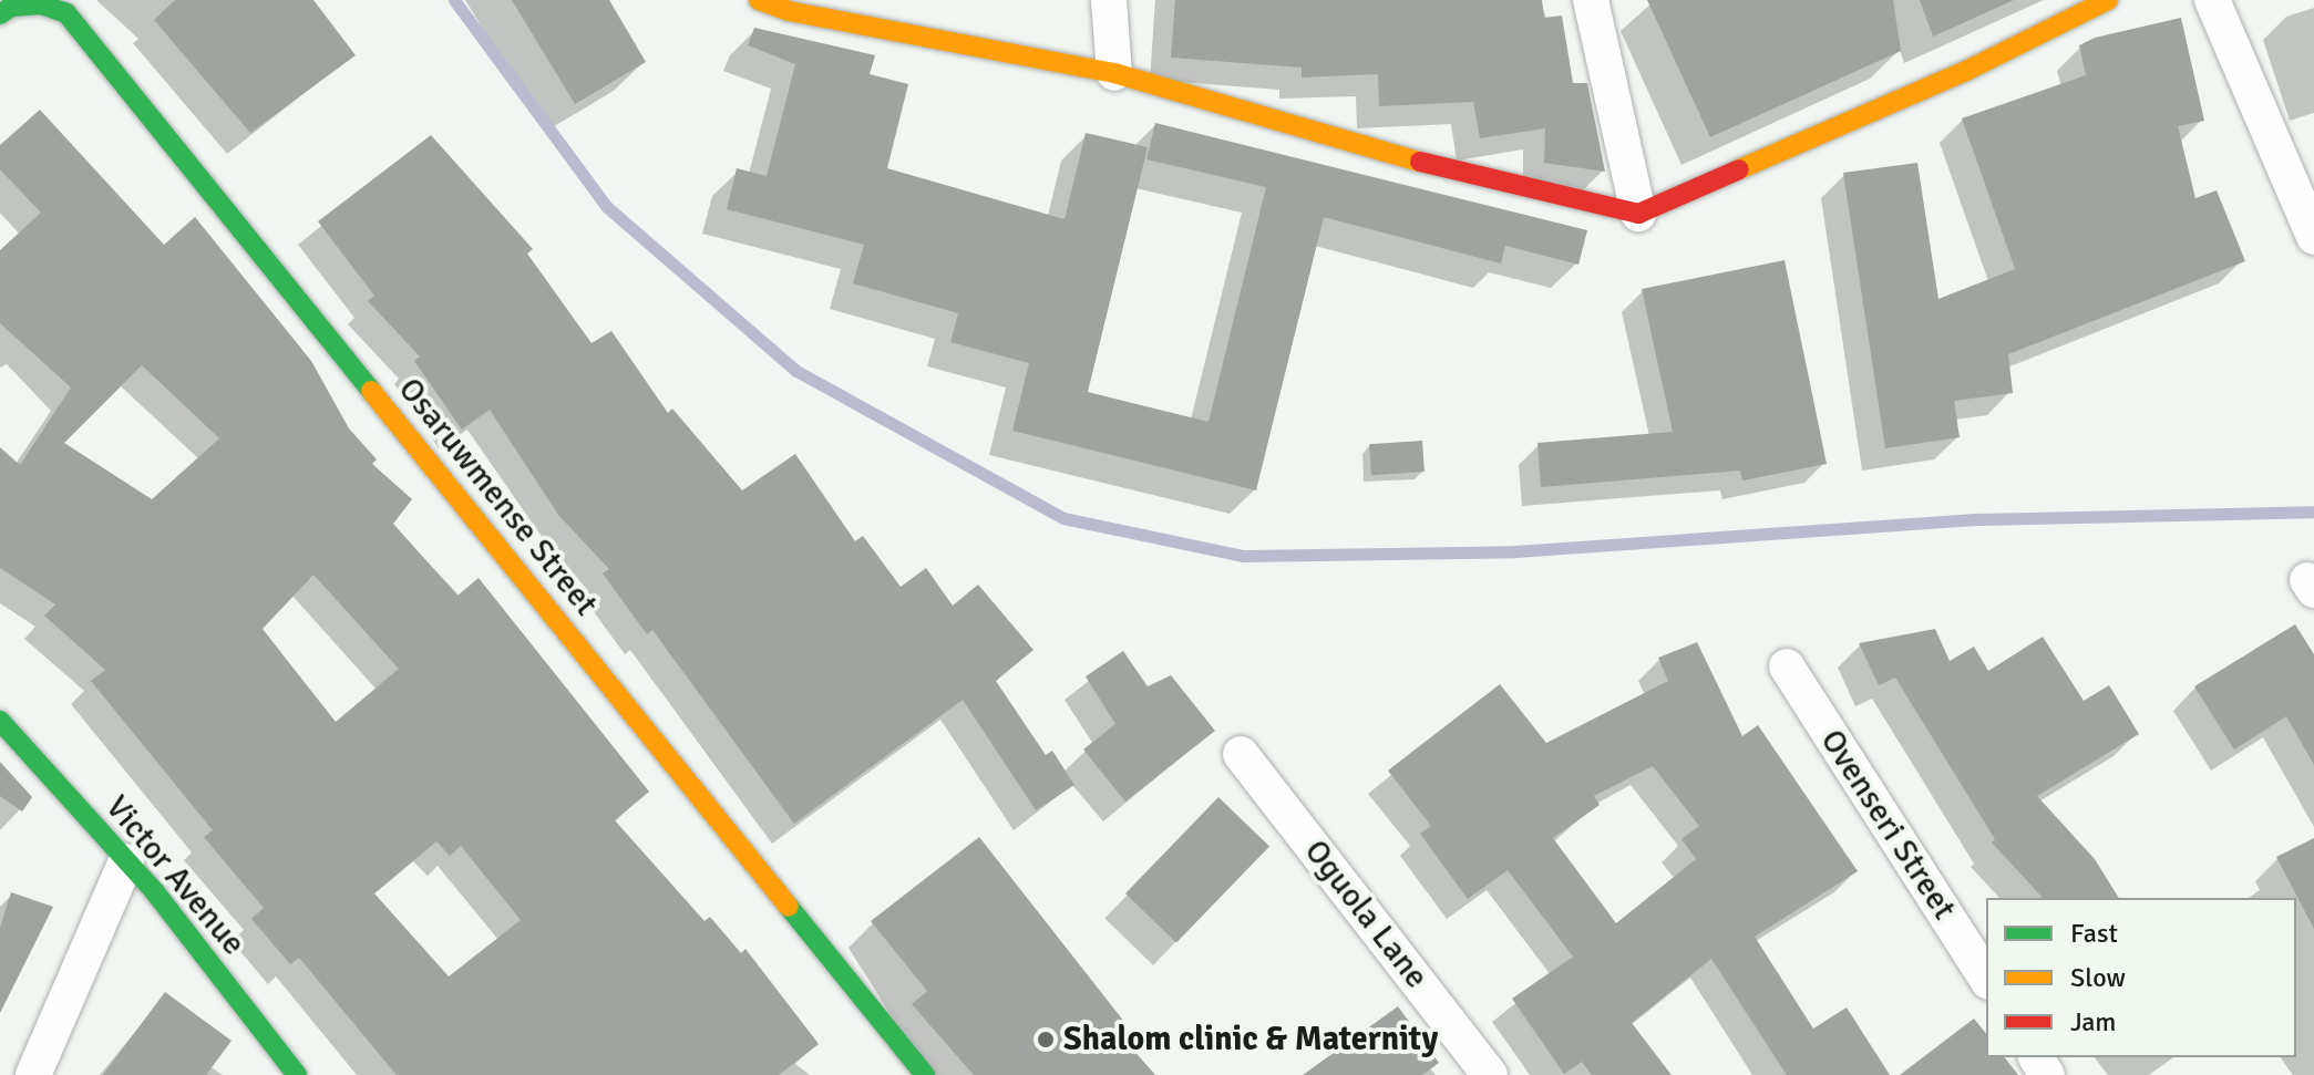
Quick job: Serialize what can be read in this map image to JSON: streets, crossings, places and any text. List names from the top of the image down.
{
  "streets": {
    "street": [
      "Osaruwmense Street",
      "Ovenseri Street",
      "Victor Avenue",
      "Oguola Lane"
    ]
  },
  "places": ["Shalom clinic & Maternity"],
  "legend": ["Fast", "Slow", "Jam"]
}
